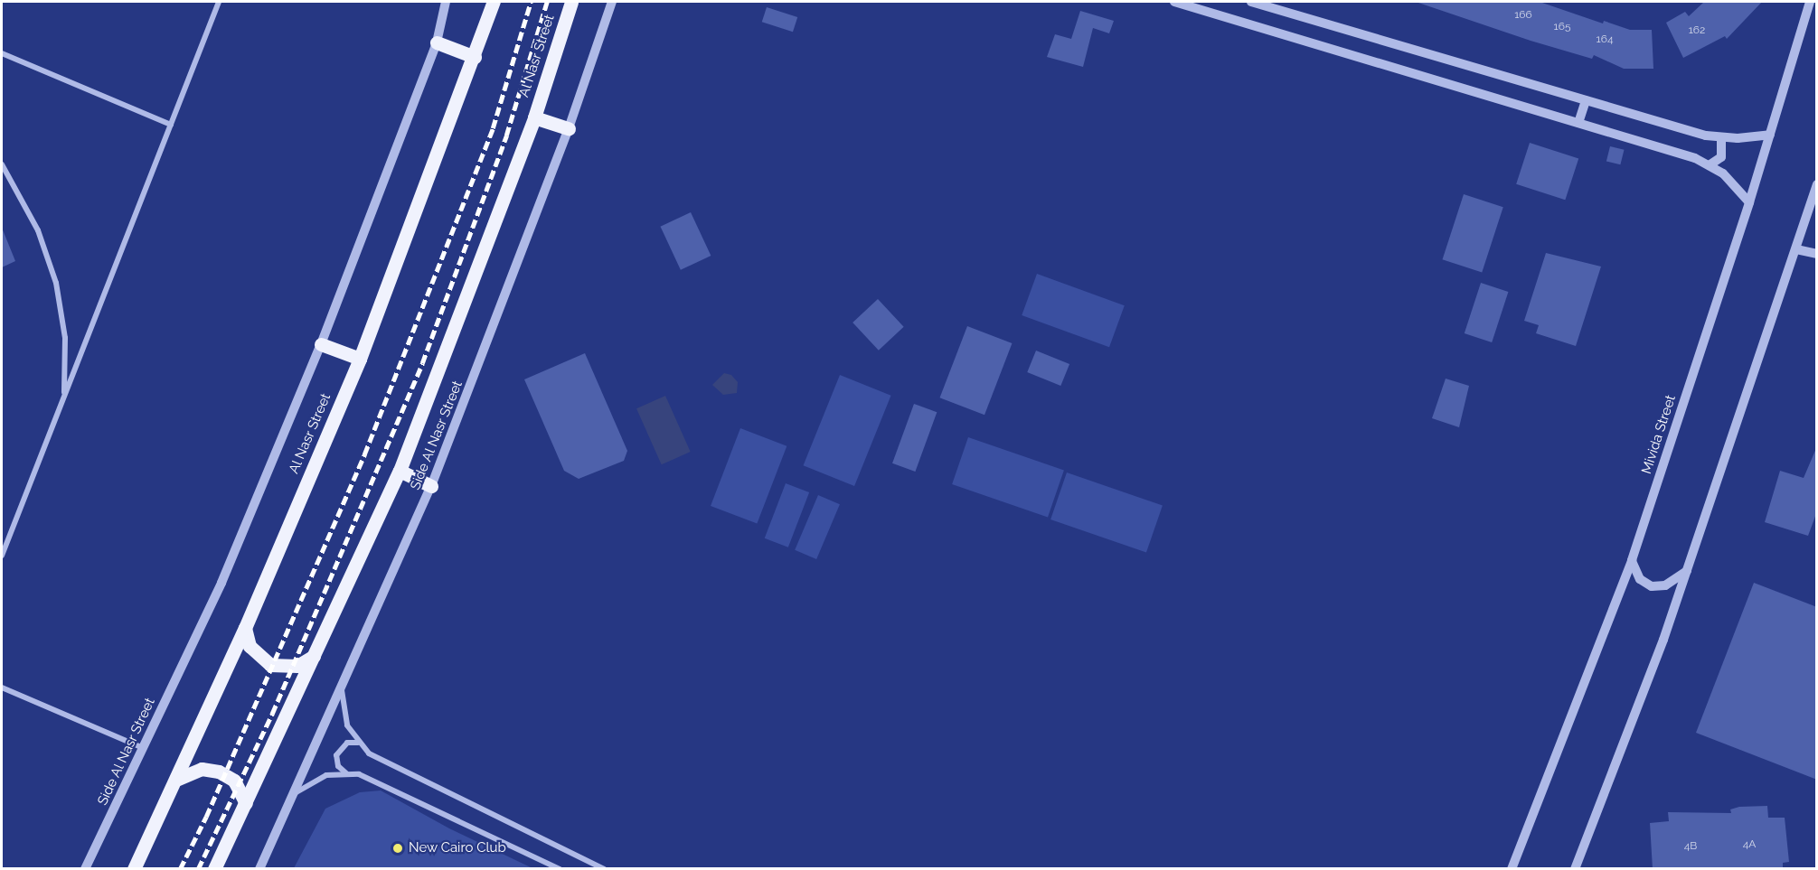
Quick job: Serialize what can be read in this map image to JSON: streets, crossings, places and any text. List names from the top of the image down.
{
  "streets": {
    "main road": ["Al Nasr Street"],
    "street": ["Mivida Street", "Side Al Nasr Street"]
  },
  "places": ["New Cairo Club"],
  "house_numbers": [
    "166",
    "165",
    "162",
    "164",
    "4A",
    "4B"
  ]
}
